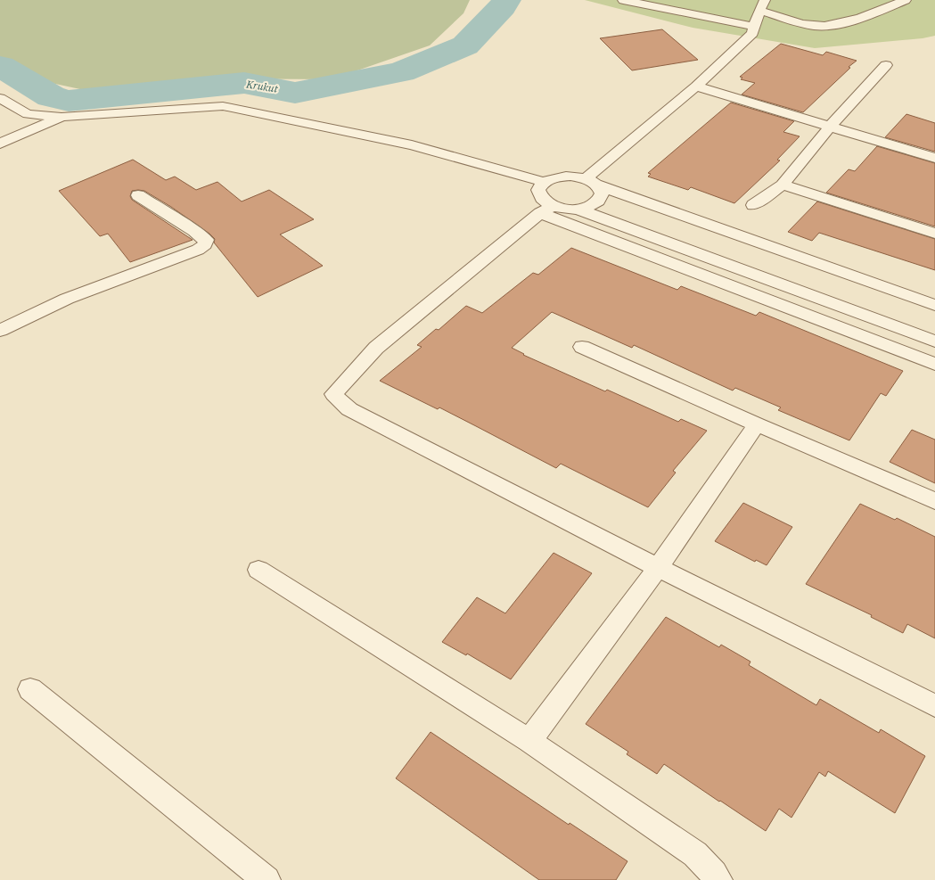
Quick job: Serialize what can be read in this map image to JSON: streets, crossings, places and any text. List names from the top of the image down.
{
  "water": ["Krukut"]
}
